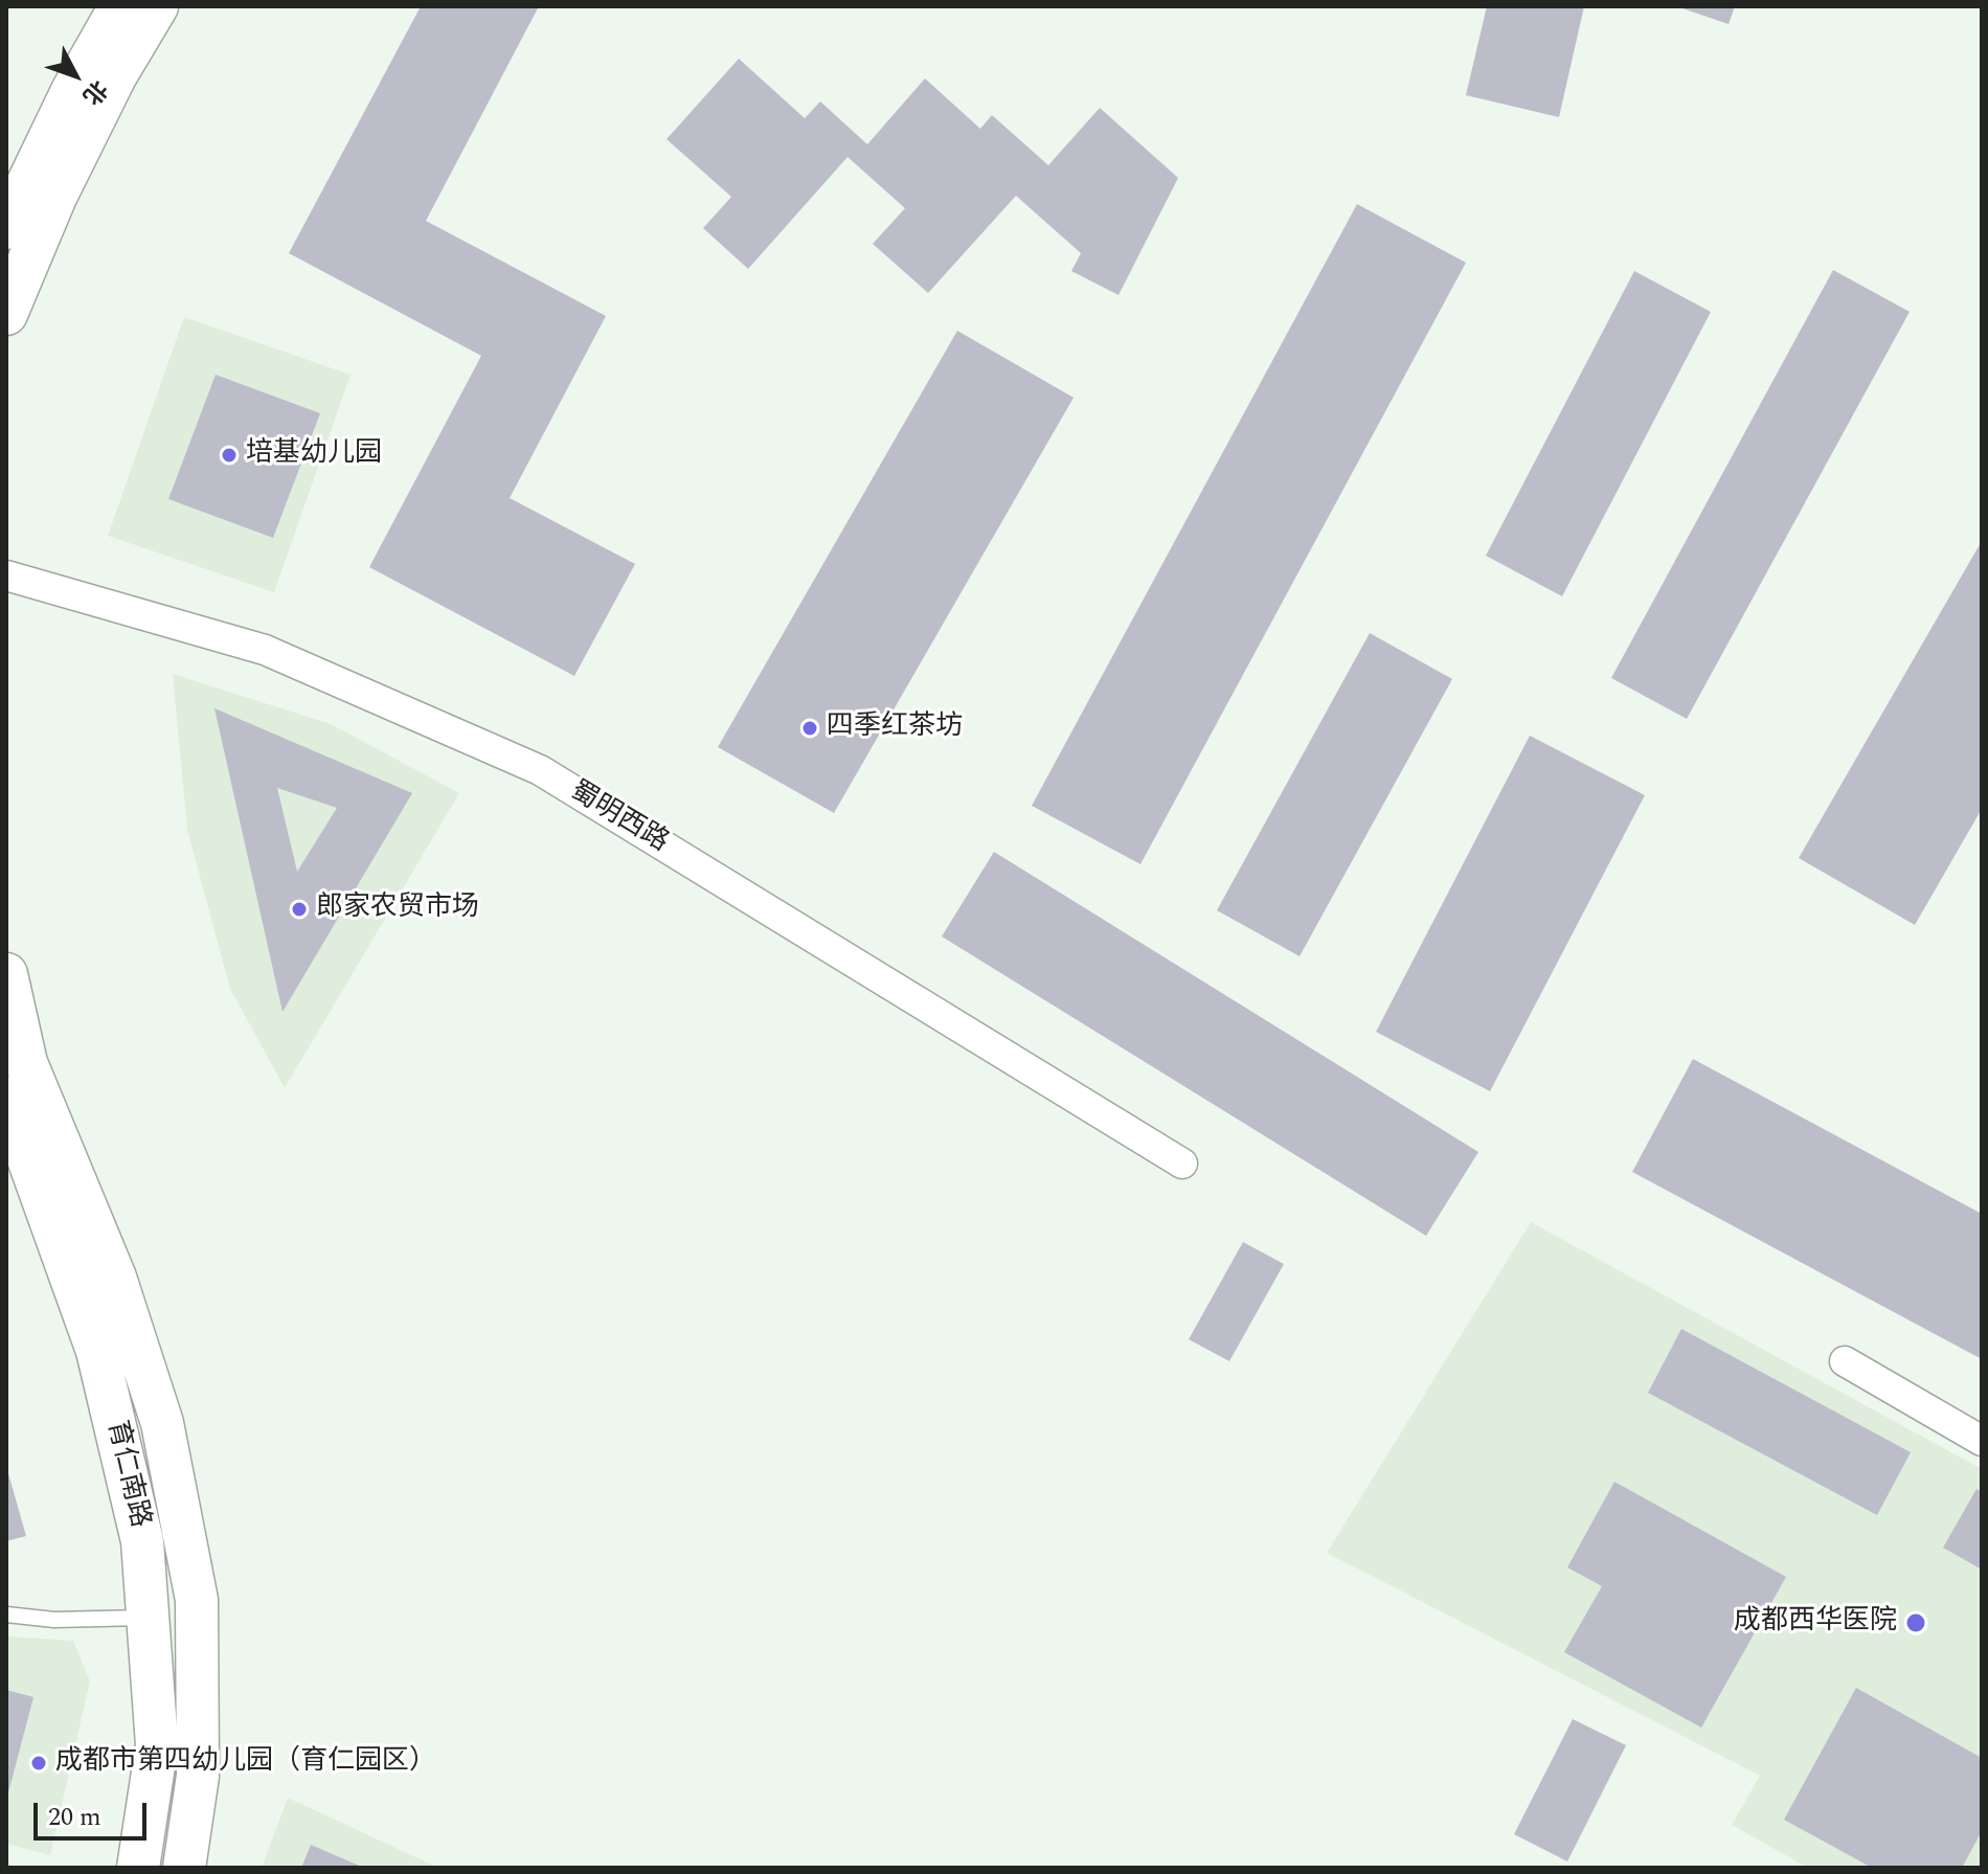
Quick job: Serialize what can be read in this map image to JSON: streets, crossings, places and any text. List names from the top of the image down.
{
  "streets": {
    "street": ["蜀明西路", "育仁南路"]
  },
  "places": [
    "培基幼儿园",
    "四季红茶坊",
    "郎家农贸市场",
    "成都西华医院",
    "成都市第四幼儿园（育仁园区）"
  ],
  "scale_bar": "20 m",
  "north": "bottom right"
}
